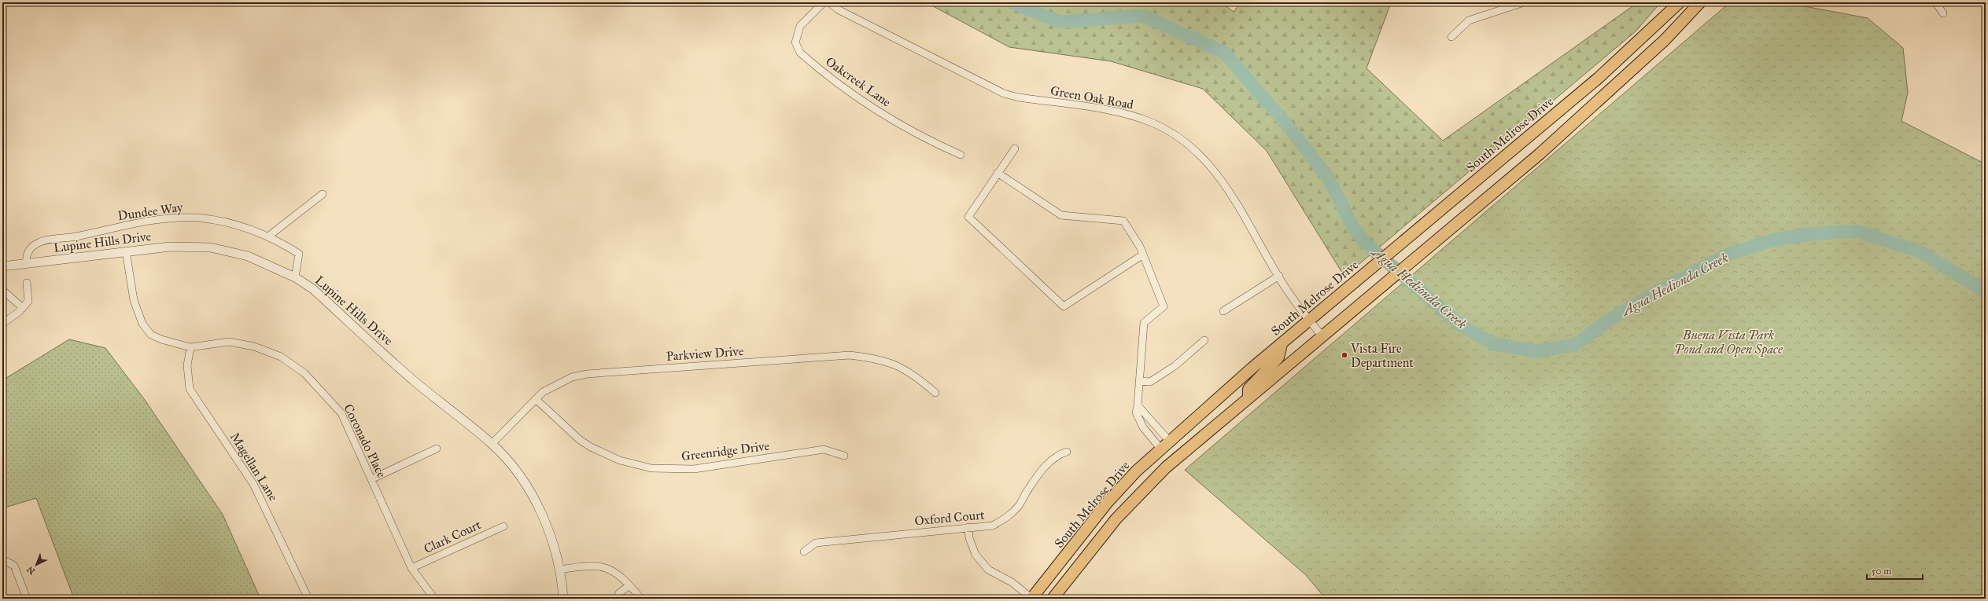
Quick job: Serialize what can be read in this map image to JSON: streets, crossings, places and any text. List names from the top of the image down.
{
  "streets": {
    "main road": ["South Melrose Drive"],
    "street": [
      "Oakcreek Lane",
      "Green Oak Road",
      "Dundee Way",
      "Lupine Hills Drive",
      "Parkview Drive",
      "Coronado Place",
      "Greenridge Drive",
      "Magellan Lane",
      "Oxford Court",
      "Clark Court"
    ]
  },
  "crossings": [
    ["Green Oak Road", "South Melrose Drive"],
    ["Dundee Way", "Lupine Hills Drive"],
    ["Lupine Hills Drive", "Parkview Drive"],
    ["Lupine Hills Drive", "Coronado Place"],
    ["Parkview Drive", "Greenridge Drive"],
    ["Coronado Place", "Magellan Lane"],
    ["Coronado Place", "Clark Court"]
  ],
  "water": ["Agua Hedionda Creek"],
  "parks": ["Buena Vista Park Pond and Open Space"],
  "places": ["Vista Fire Department"],
  "scale_bar": "50 m",
  "north": "bottom left"
}
